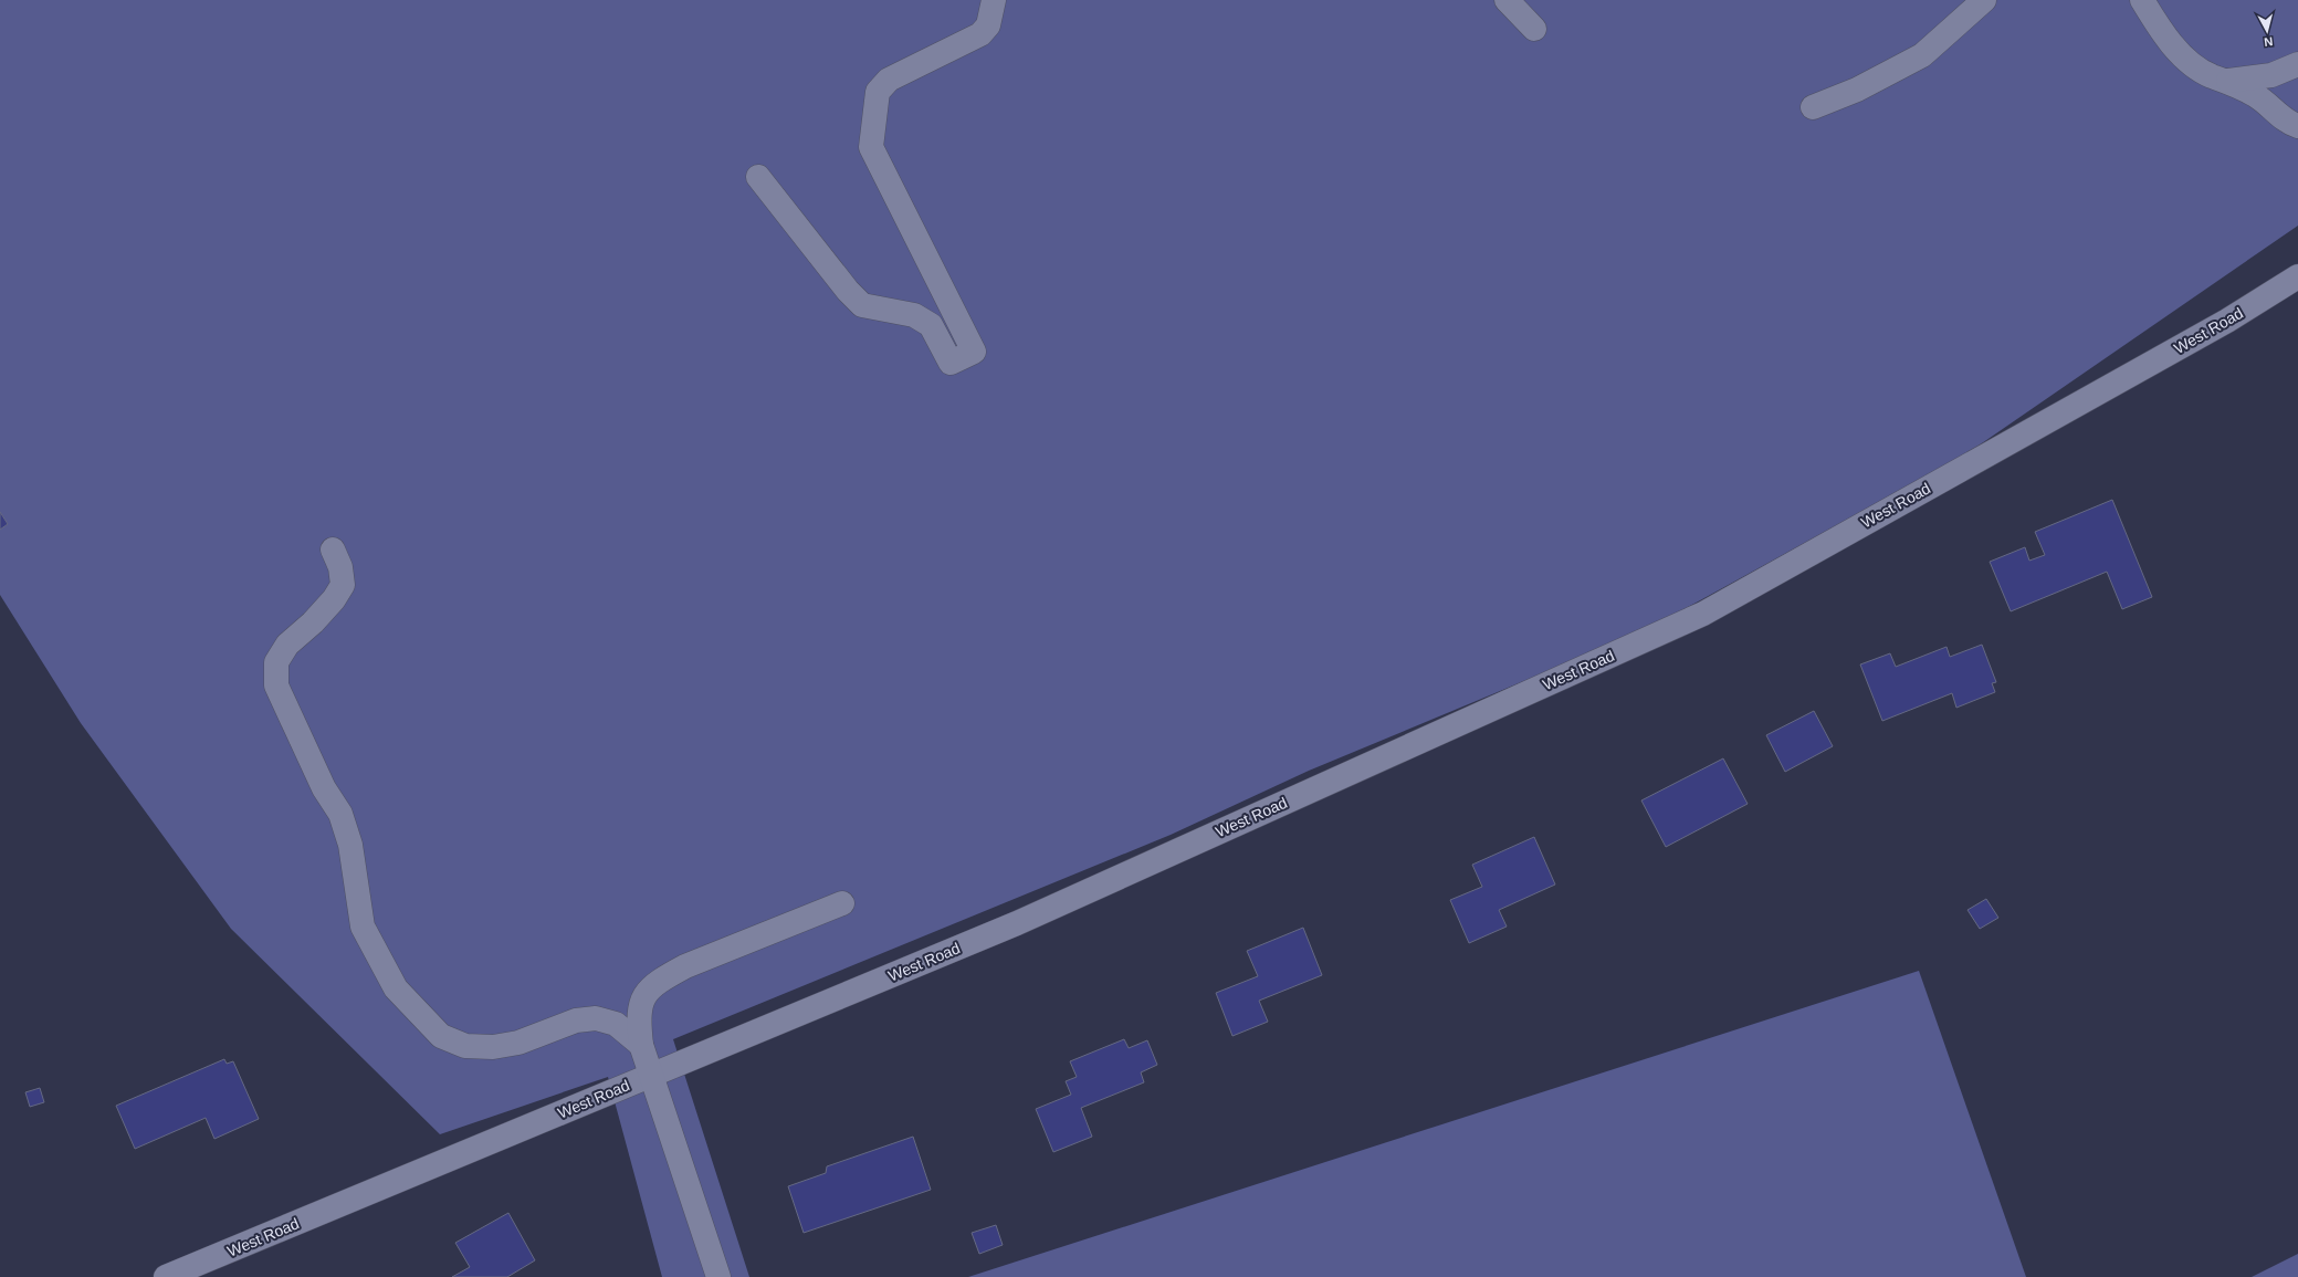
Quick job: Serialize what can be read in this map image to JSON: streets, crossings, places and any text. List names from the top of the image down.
{
  "streets": {
    "street": ["West Road"]
  },
  "north": "bottom"
}
